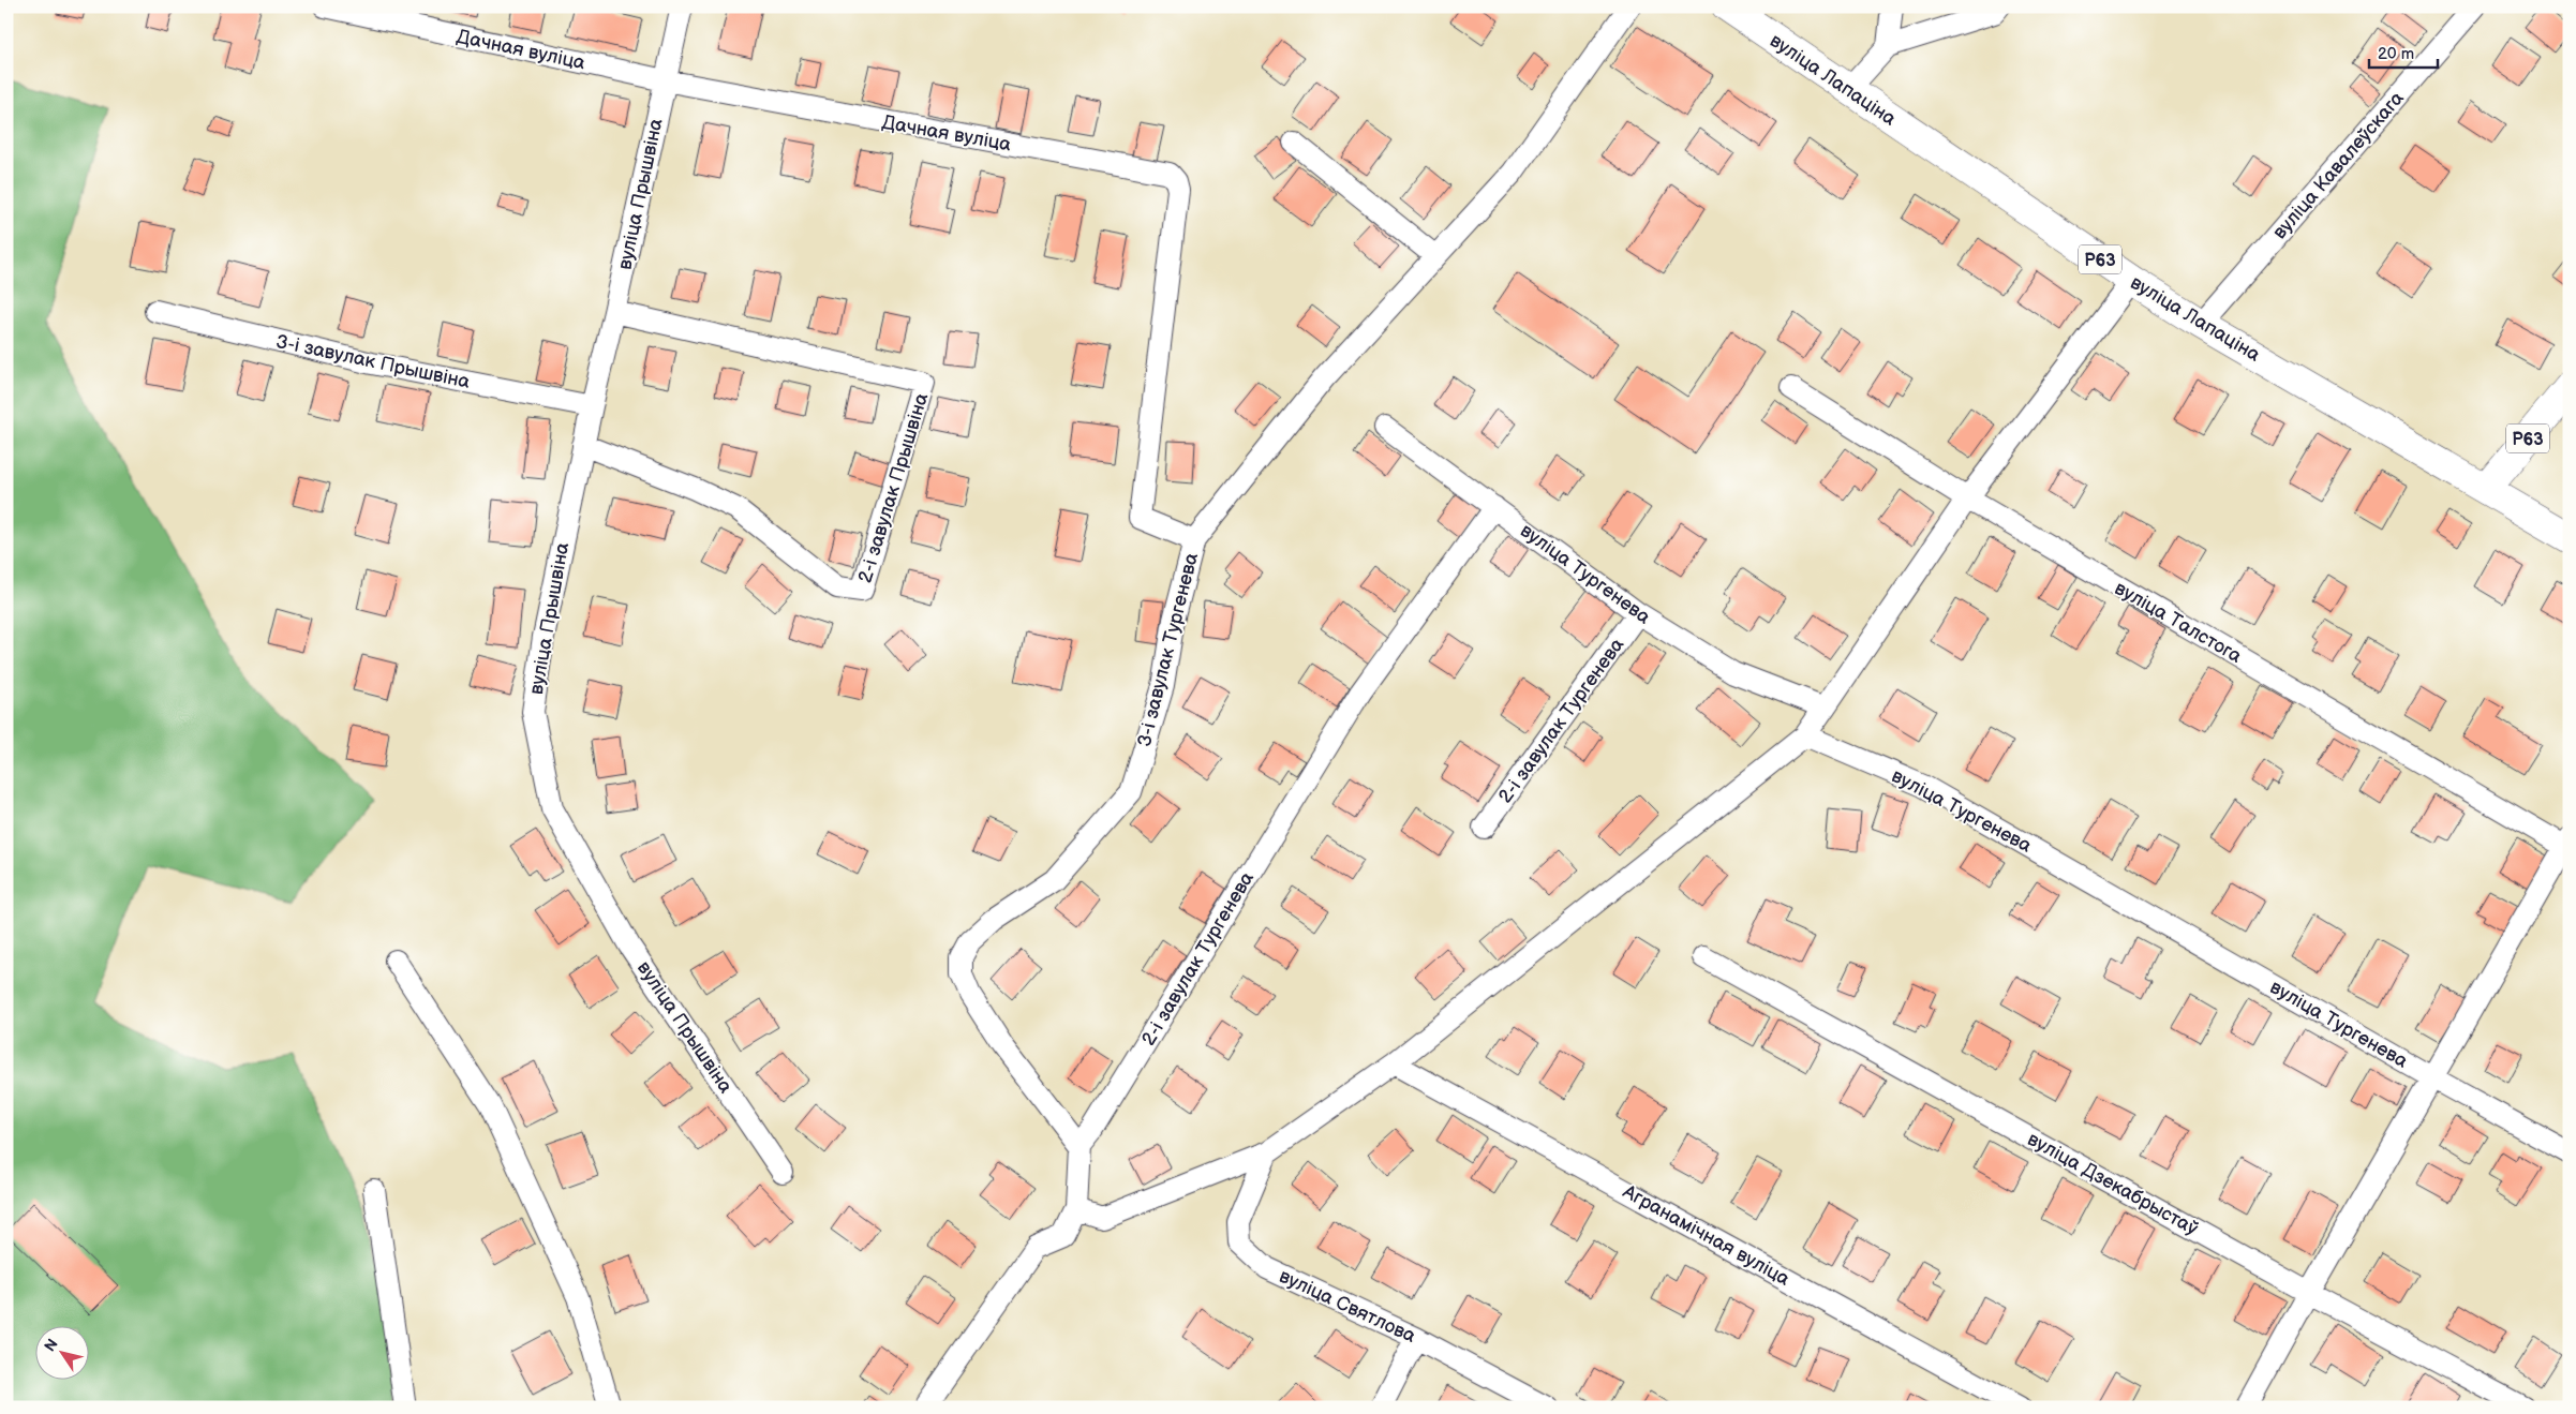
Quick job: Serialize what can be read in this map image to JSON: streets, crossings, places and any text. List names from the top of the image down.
{
  "streets": {
    "main road": ["вуліца Лапаціна", "Р63"],
    "street": [
      "Дачная вуліца",
      "вуліца Кавалеўскага",
      "вуліца Прышвіна",
      "3-і завулак Прышвіна",
      "2-і завулак Прышвіна",
      "вуліца Тургенева",
      "вуліца Талстога",
      "3-і завулак Тургенева",
      "2-і завулак Тургенева",
      "вуліца Дзекабрыстаў",
      "Агранамічная вуліца",
      "вуліца Святлова"
    ]
  },
  "crossings": [
    ["Дачная вуліца", "вуліца Прышвіна"],
    ["Дачная вуліца", "3-і завулак Тургенева"],
    ["вуліца Лапаціна", "вуліца Кавалеўскага"],
    ["вуліца Лапаціна", "Р63"],
    ["вуліца Прышвіна", "3-і завулак Прышвіна"],
    ["вуліца Прышвіна", "2-і завулак Прышвіна"],
    ["вуліца Тургенева", "2-і завулак Тургенева"],
    ["3-і завулак Тургенева", "2-і завулак Тургенева"]
  ],
  "scale_bar": "20 m",
  "north": "top left"
}
